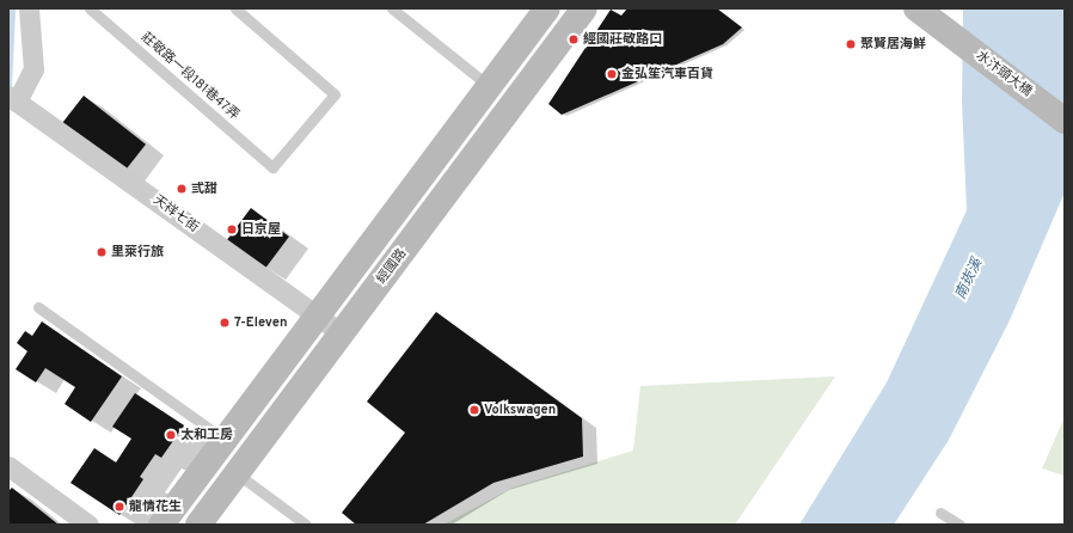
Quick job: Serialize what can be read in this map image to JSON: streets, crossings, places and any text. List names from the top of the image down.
{
  "streets": {
    "street": ["水汴頭大橋", "天祥七街", "經國路"],
    "lane": ["莊敬路一段181巷47弄"]
  },
  "crossings": [
    ["天祥七街", "經國路"]
  ],
  "water": ["南崁溪"],
  "places": [
    "經國莊敬路口",
    "聚賢居海鮮",
    "金弘笙汽車百貨",
    "弎甜",
    "日京屋",
    "里萊行旅",
    "7-Eleven",
    "Volkswagen",
    "太和工房",
    "龍情花生"
  ]
}
